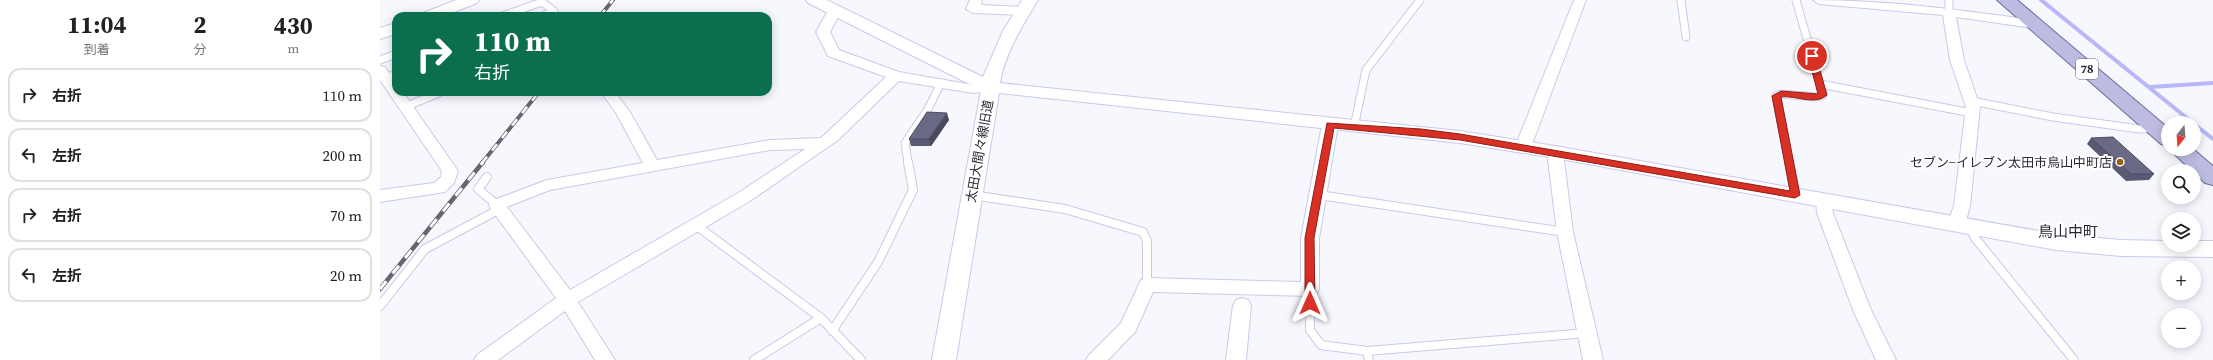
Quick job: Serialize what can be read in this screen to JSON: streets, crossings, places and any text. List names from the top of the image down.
{
  "streets": {
    "main road": ["78"],
    "street": ["太田大間々線旧道"]
  },
  "districts": ["鳥山中町"],
  "places": ["セブン−イレブン太田市鳥山中町店"],
  "north": "bottom",
  "page": {
    "eta": [
      "11:04",
      "到着",
      "2",
      "分",
      "430",
      "m"
    ],
    "turn": ["110 m", "右折"],
    "list": [
      {
        "name": "右折",
        "value": "110 m"
      },
      {
        "name": "左折",
        "value": "200 m"
      },
      {
        "name": "右折",
        "value": "70 m"
      },
      {
        "name": "左折",
        "value": "20 m"
      }
    ],
    "map_buttons": ["+", "−"]
  }
}
